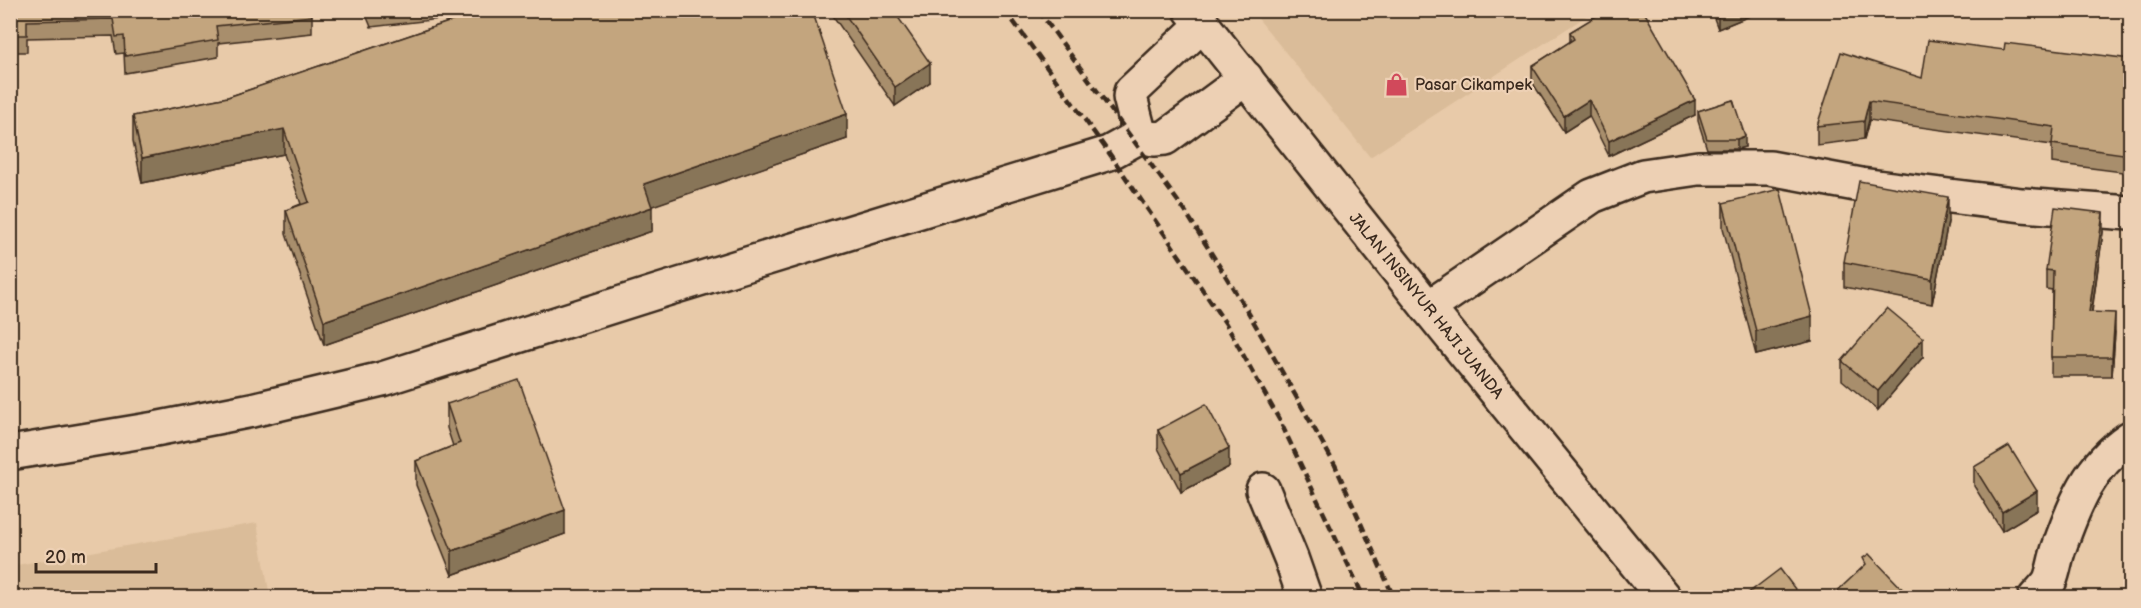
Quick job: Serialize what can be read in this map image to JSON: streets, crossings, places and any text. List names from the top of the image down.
{
  "streets": {
    "main road": ["JALAN INSINYUR HAJI JUANDA"]
  },
  "places": {
    "shop": ["Pasar Cikampek"]
  },
  "scale_bar": "20 m"
}
